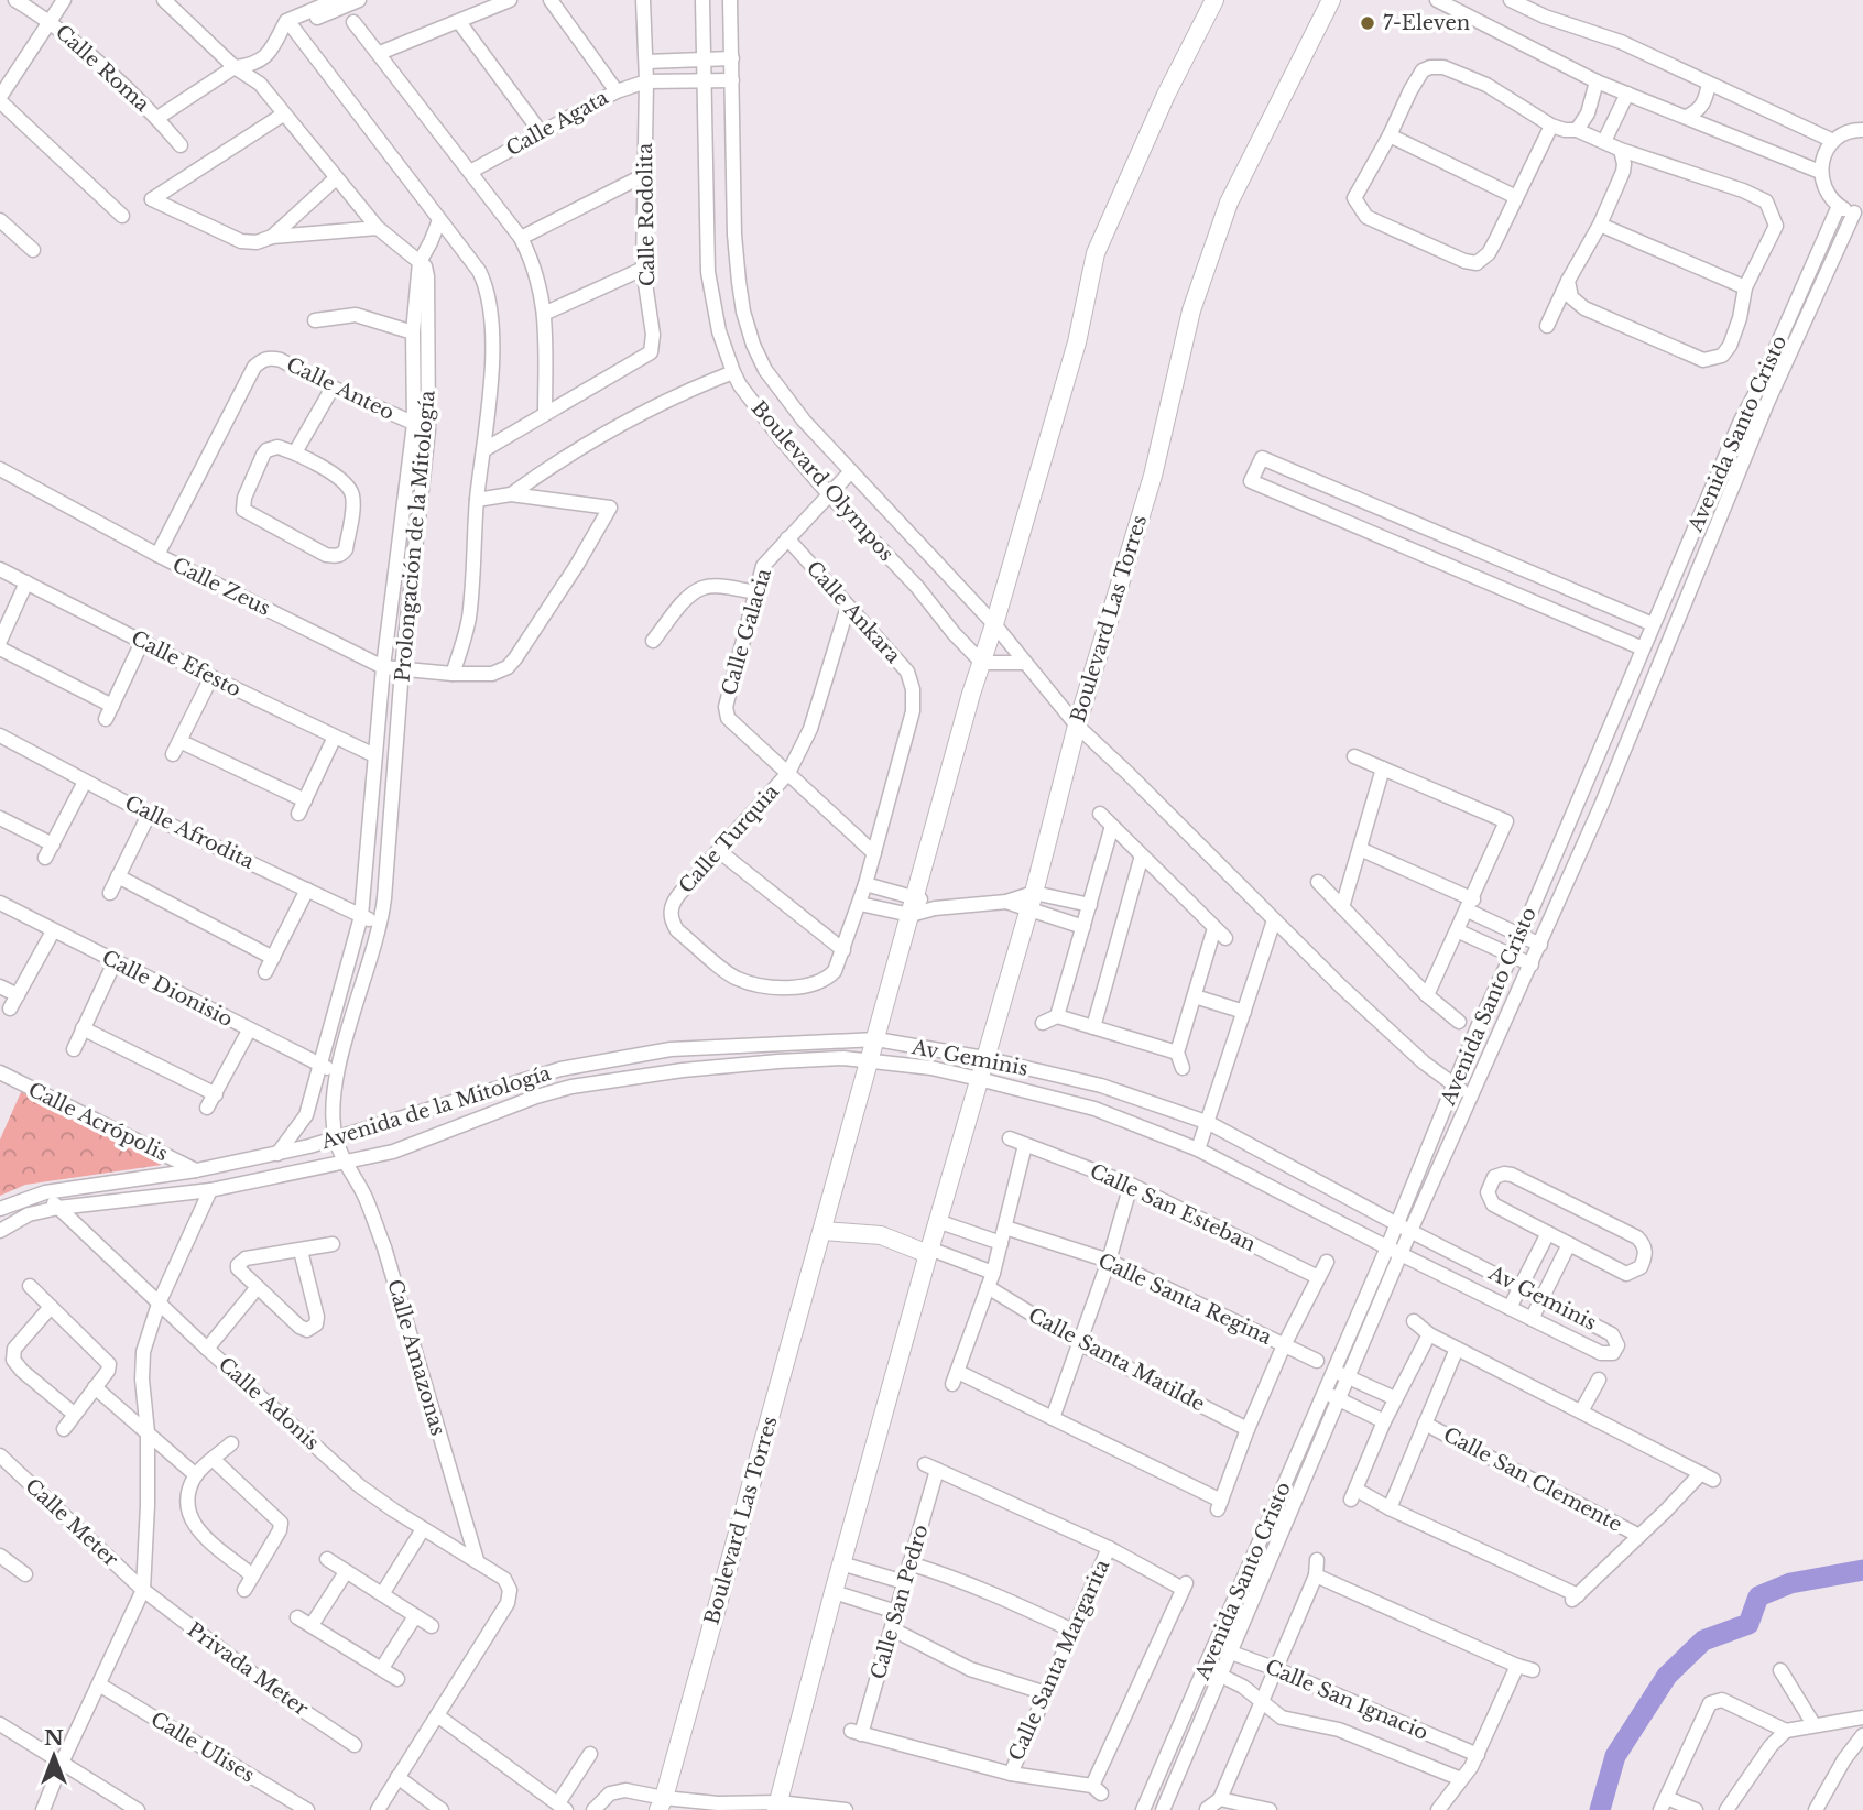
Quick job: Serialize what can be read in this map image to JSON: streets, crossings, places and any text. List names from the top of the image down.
{
  "streets": {
    "main road": ["Boulevard Las Torres"],
    "street": [
      "Calle Roma",
      "Calle Agata",
      "Calle Rodolita",
      "Calle Anteo",
      "Avenida Santo Cristo",
      "Boulevard Olympos",
      "Prolongación de la Mitología",
      "Calle Zeus",
      "Calle Ankara",
      "Calle Galacia",
      "Calle Efesto",
      "Calle Afrodita",
      "Calle Turquia",
      "Calle Dionisio",
      "Av Geminis",
      "Avenida de la Mitología",
      "Calle Acrópolis",
      "Calle San Esteban",
      "Calle Santa Regina",
      "Calle Amazonas",
      "Calle Santa Matilde",
      "Calle Adonis",
      "Calle San Clemente",
      "Calle Meter",
      "Calle San Pedro",
      "Calle Santa Margarita",
      "Privada Meter",
      "Calle San Ignacio",
      "Calle Ulises"
    ]
  },
  "crossings": [
    ["Calle Agata", "Calle Rodolita"],
    ["Calle Agata", "Boulevard Olympos"],
    ["Calle Anteo", "Prolongación de la Mitología"],
    ["Calle Anteo", "Calle Zeus"],
    ["Avenida Santo Cristo", "Boulevard Olympos"],
    ["Avenida Santo Cristo", "Av Geminis"],
    ["Avenida Santo Cristo", "Calle San Ignacio"],
    ["Boulevard Olympos", "Boulevard Las Torres"],
    ["Boulevard Olympos", "Calle Galacia"],
    ["Prolongación de la Mitología", "Calle Zeus"],
    ["Prolongación de la Mitología", "Calle Efesto"],
    ["Prolongación de la Mitología", "Calle Afrodita"],
    ["Prolongación de la Mitología", "Calle Dionisio"],
    ["Prolongación de la Mitología", "Avenida de la Mitología"],
    ["Prolongación de la Mitología", "Calle Amazonas"],
    ["Calle Ankara", "Calle Galacia"],
    ["Calle Ankara", "Calle Turquia"],
    ["Boulevard Las Torres", "Av Geminis"],
    ["Boulevard Las Torres", "Avenida de la Mitología"],
    ["Calle Galacia", "Calle Turquia"],
    ["Av Geminis", "Avenida de la Mitología"],
    ["Avenida de la Mitología", "Calle Acrópolis"],
    ["Avenida de la Mitología", "Calle Amazonas"],
    ["Avenida de la Mitología", "Calle Adonis"],
    ["Calle Amazonas", "Calle Adonis"],
    ["Calle Meter", "Privada Meter"],
    ["Calle San Pedro", "Calle Santa Margarita"]
  ],
  "places": ["7-Eleven"],
  "north": "top"
}
